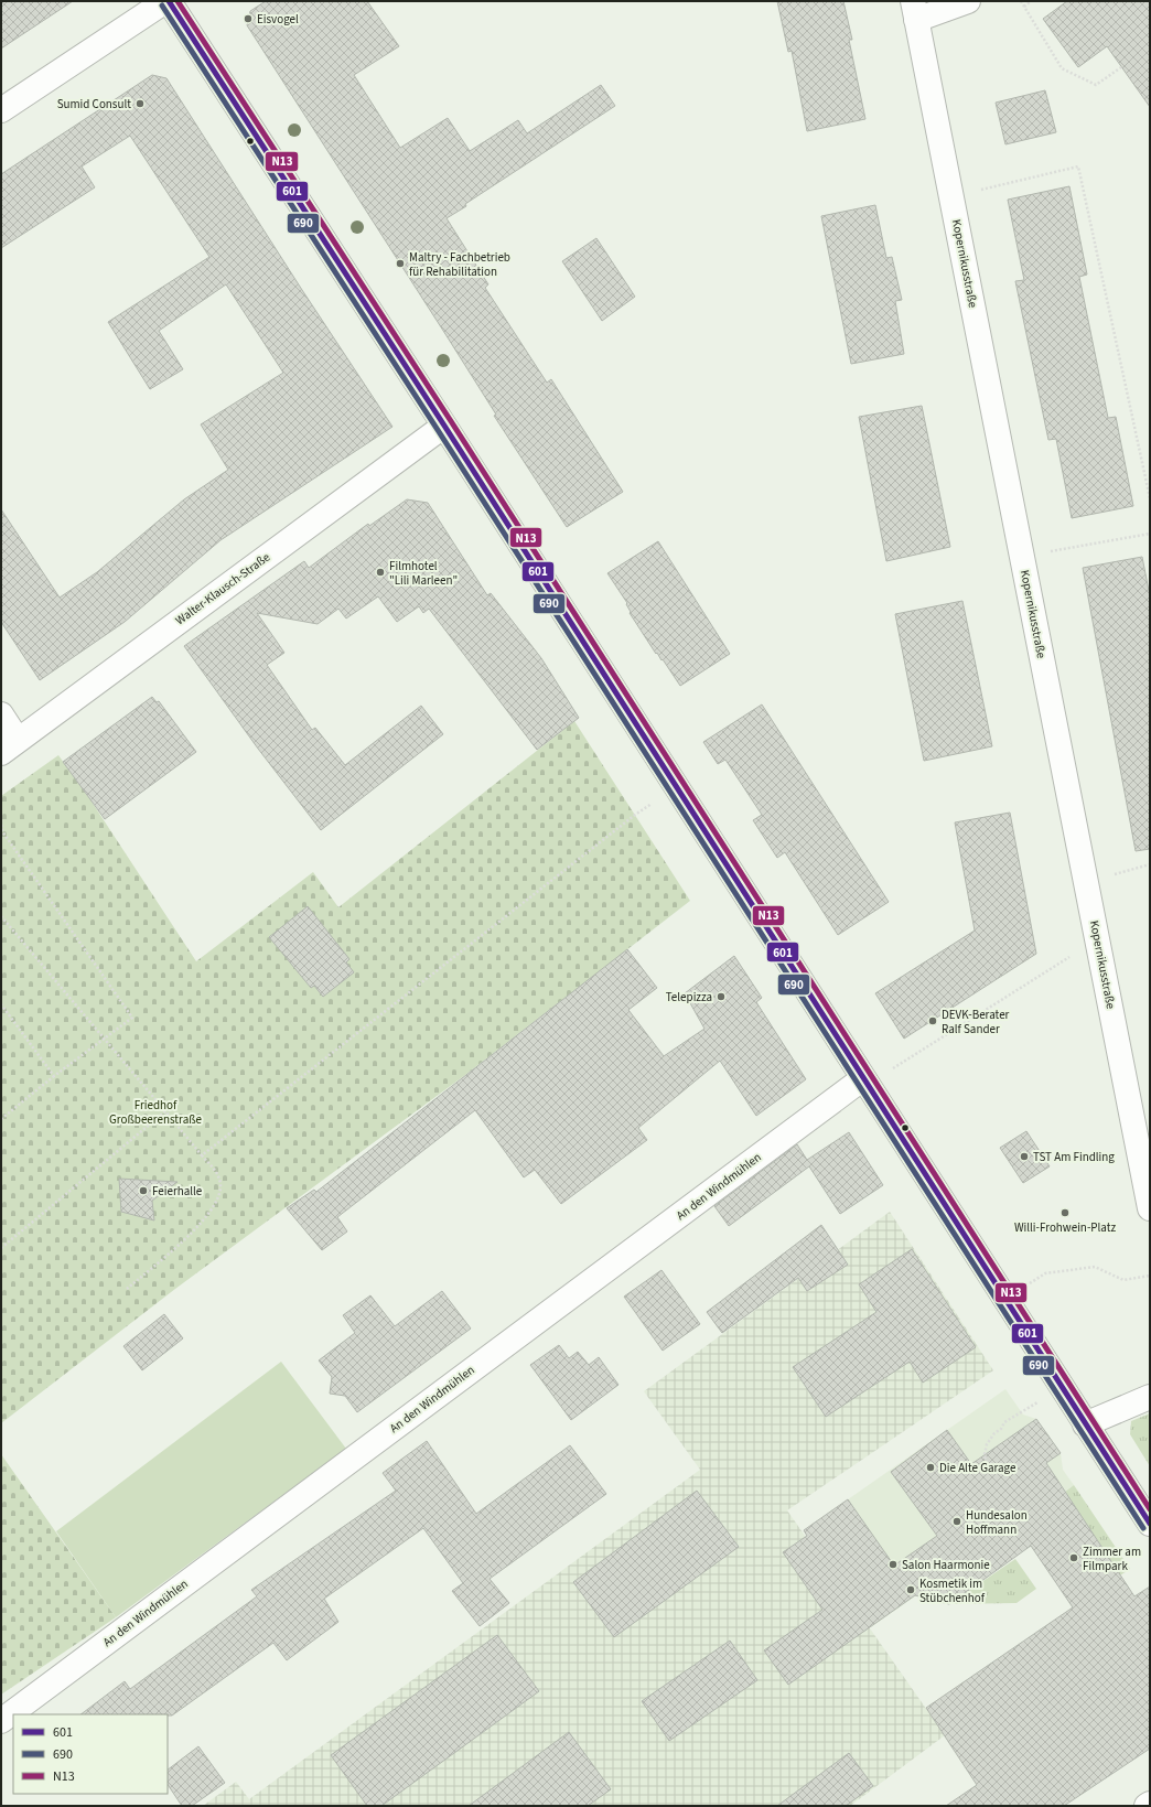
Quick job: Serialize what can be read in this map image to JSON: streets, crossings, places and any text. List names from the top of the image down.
{
  "streets": {
    "street": ["Kopernikusstraße", "Walter-Klausch-Straße", "An den Windmühlen"]
  },
  "parks": ["Friedhof Großbeerenstraße"],
  "places": [
    "Eisvogel",
    "Sumid Consult",
    "Maltry - Fachbetrieb für Rehabilitation",
    "Filmhotel \"Lili Marleen\"",
    "Telepizza",
    "DEVK-Berater Ralf Sander",
    "TST Am Findling",
    "Feierhalle",
    "Willi-Frohwein-Platz",
    "Die Alte Garage",
    "Hundesalon Hoffmann",
    "Zimmer am Filmpark",
    "Salon Haarmonie",
    "Kosmetik im Stübchenhof"
  ],
  "lines": ["transit line 601", "transit line N13", "transit line 690"],
  "legend": ["601", "690", "N13"]
}
